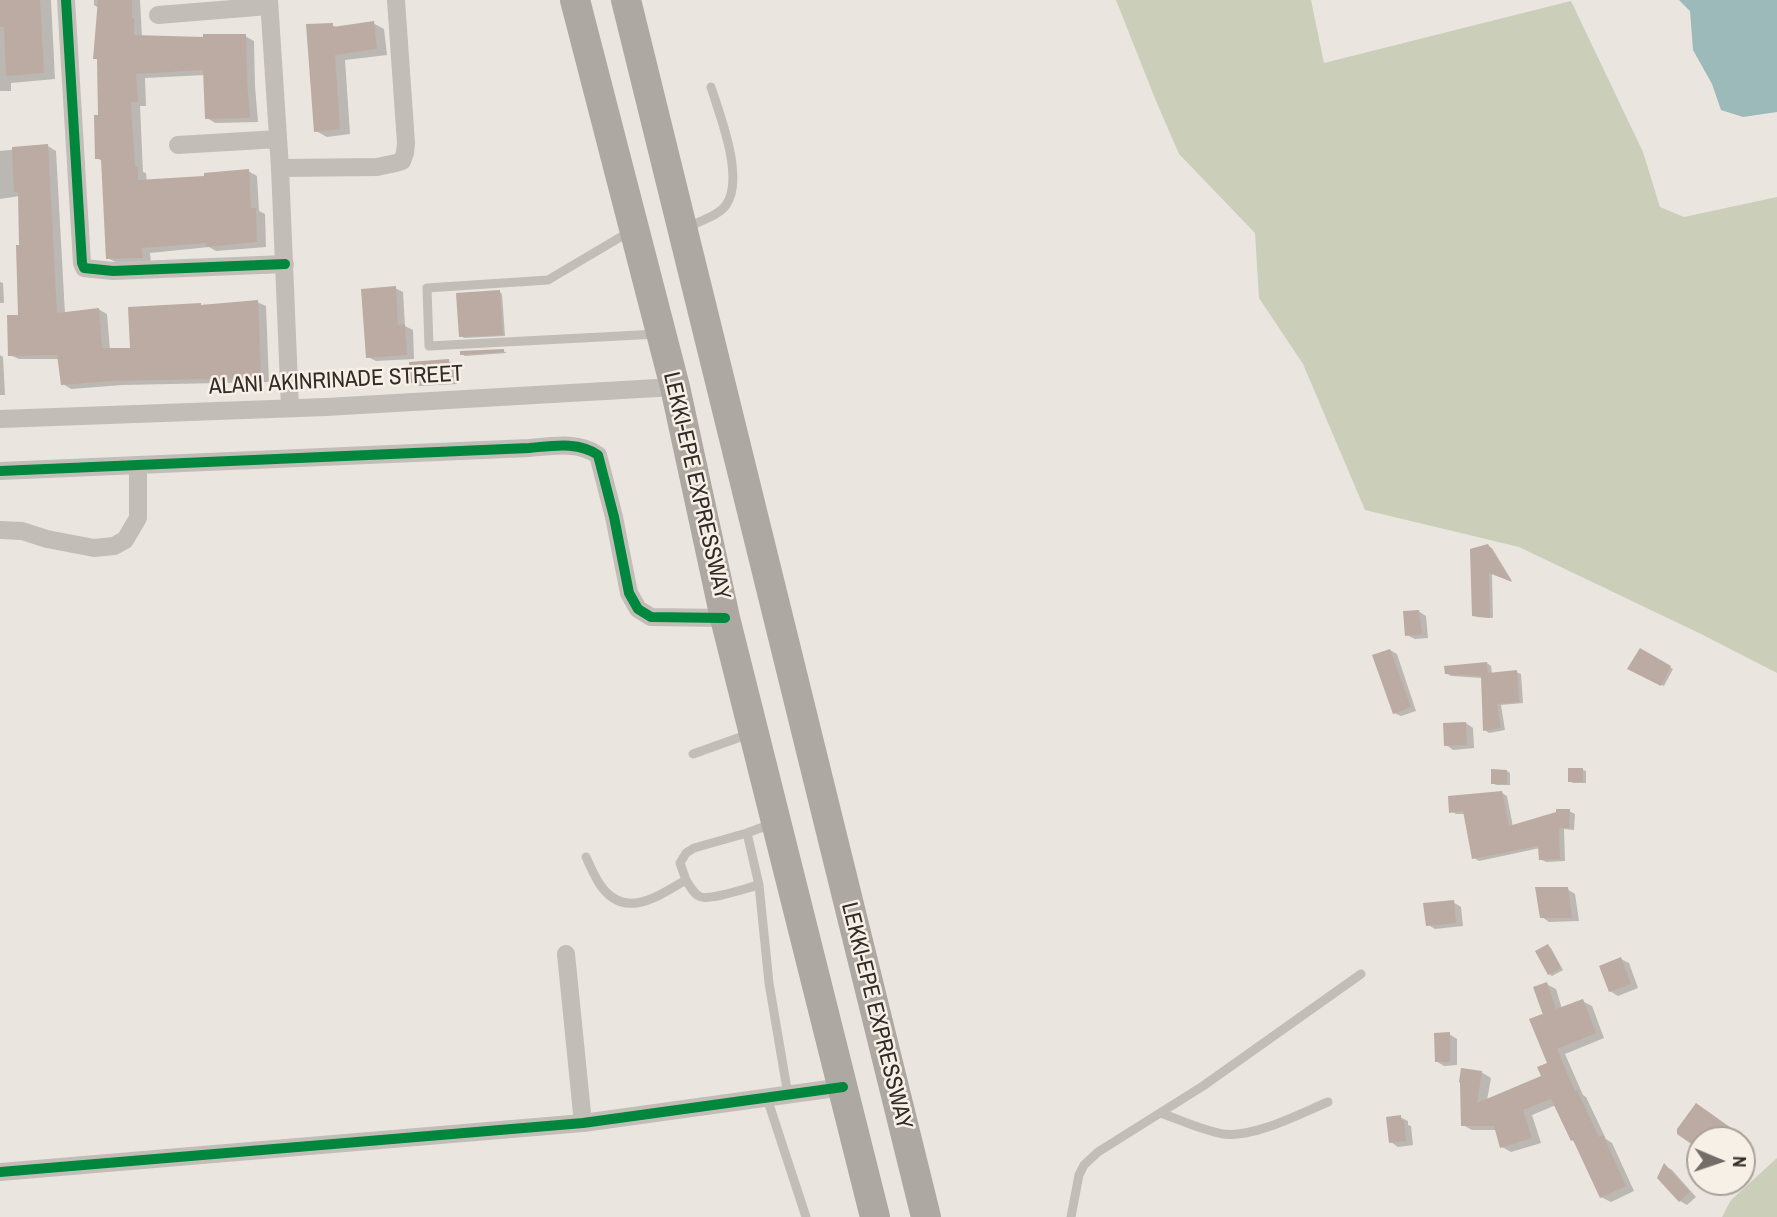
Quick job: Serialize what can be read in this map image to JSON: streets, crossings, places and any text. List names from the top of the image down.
{
  "streets": {
    "highway": ["LEKKI-EPE EXPRESSWAY"],
    "street": ["ALANI AKINRINADE STREET"]
  },
  "crossings": [
    ["ALANI AKINRINADE STREET", "LEKKI-EPE EXPRESSWAY"]
  ],
  "north": "right"
}
